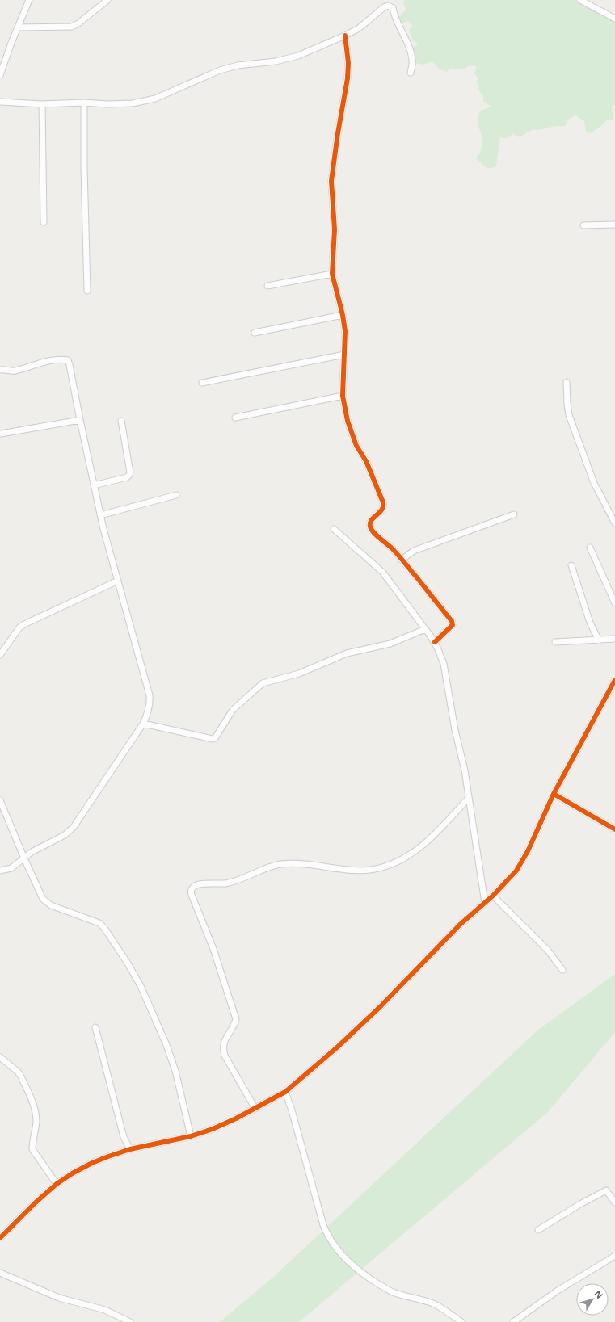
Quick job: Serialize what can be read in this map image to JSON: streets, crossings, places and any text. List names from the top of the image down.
{
  "north": "top right"
}
